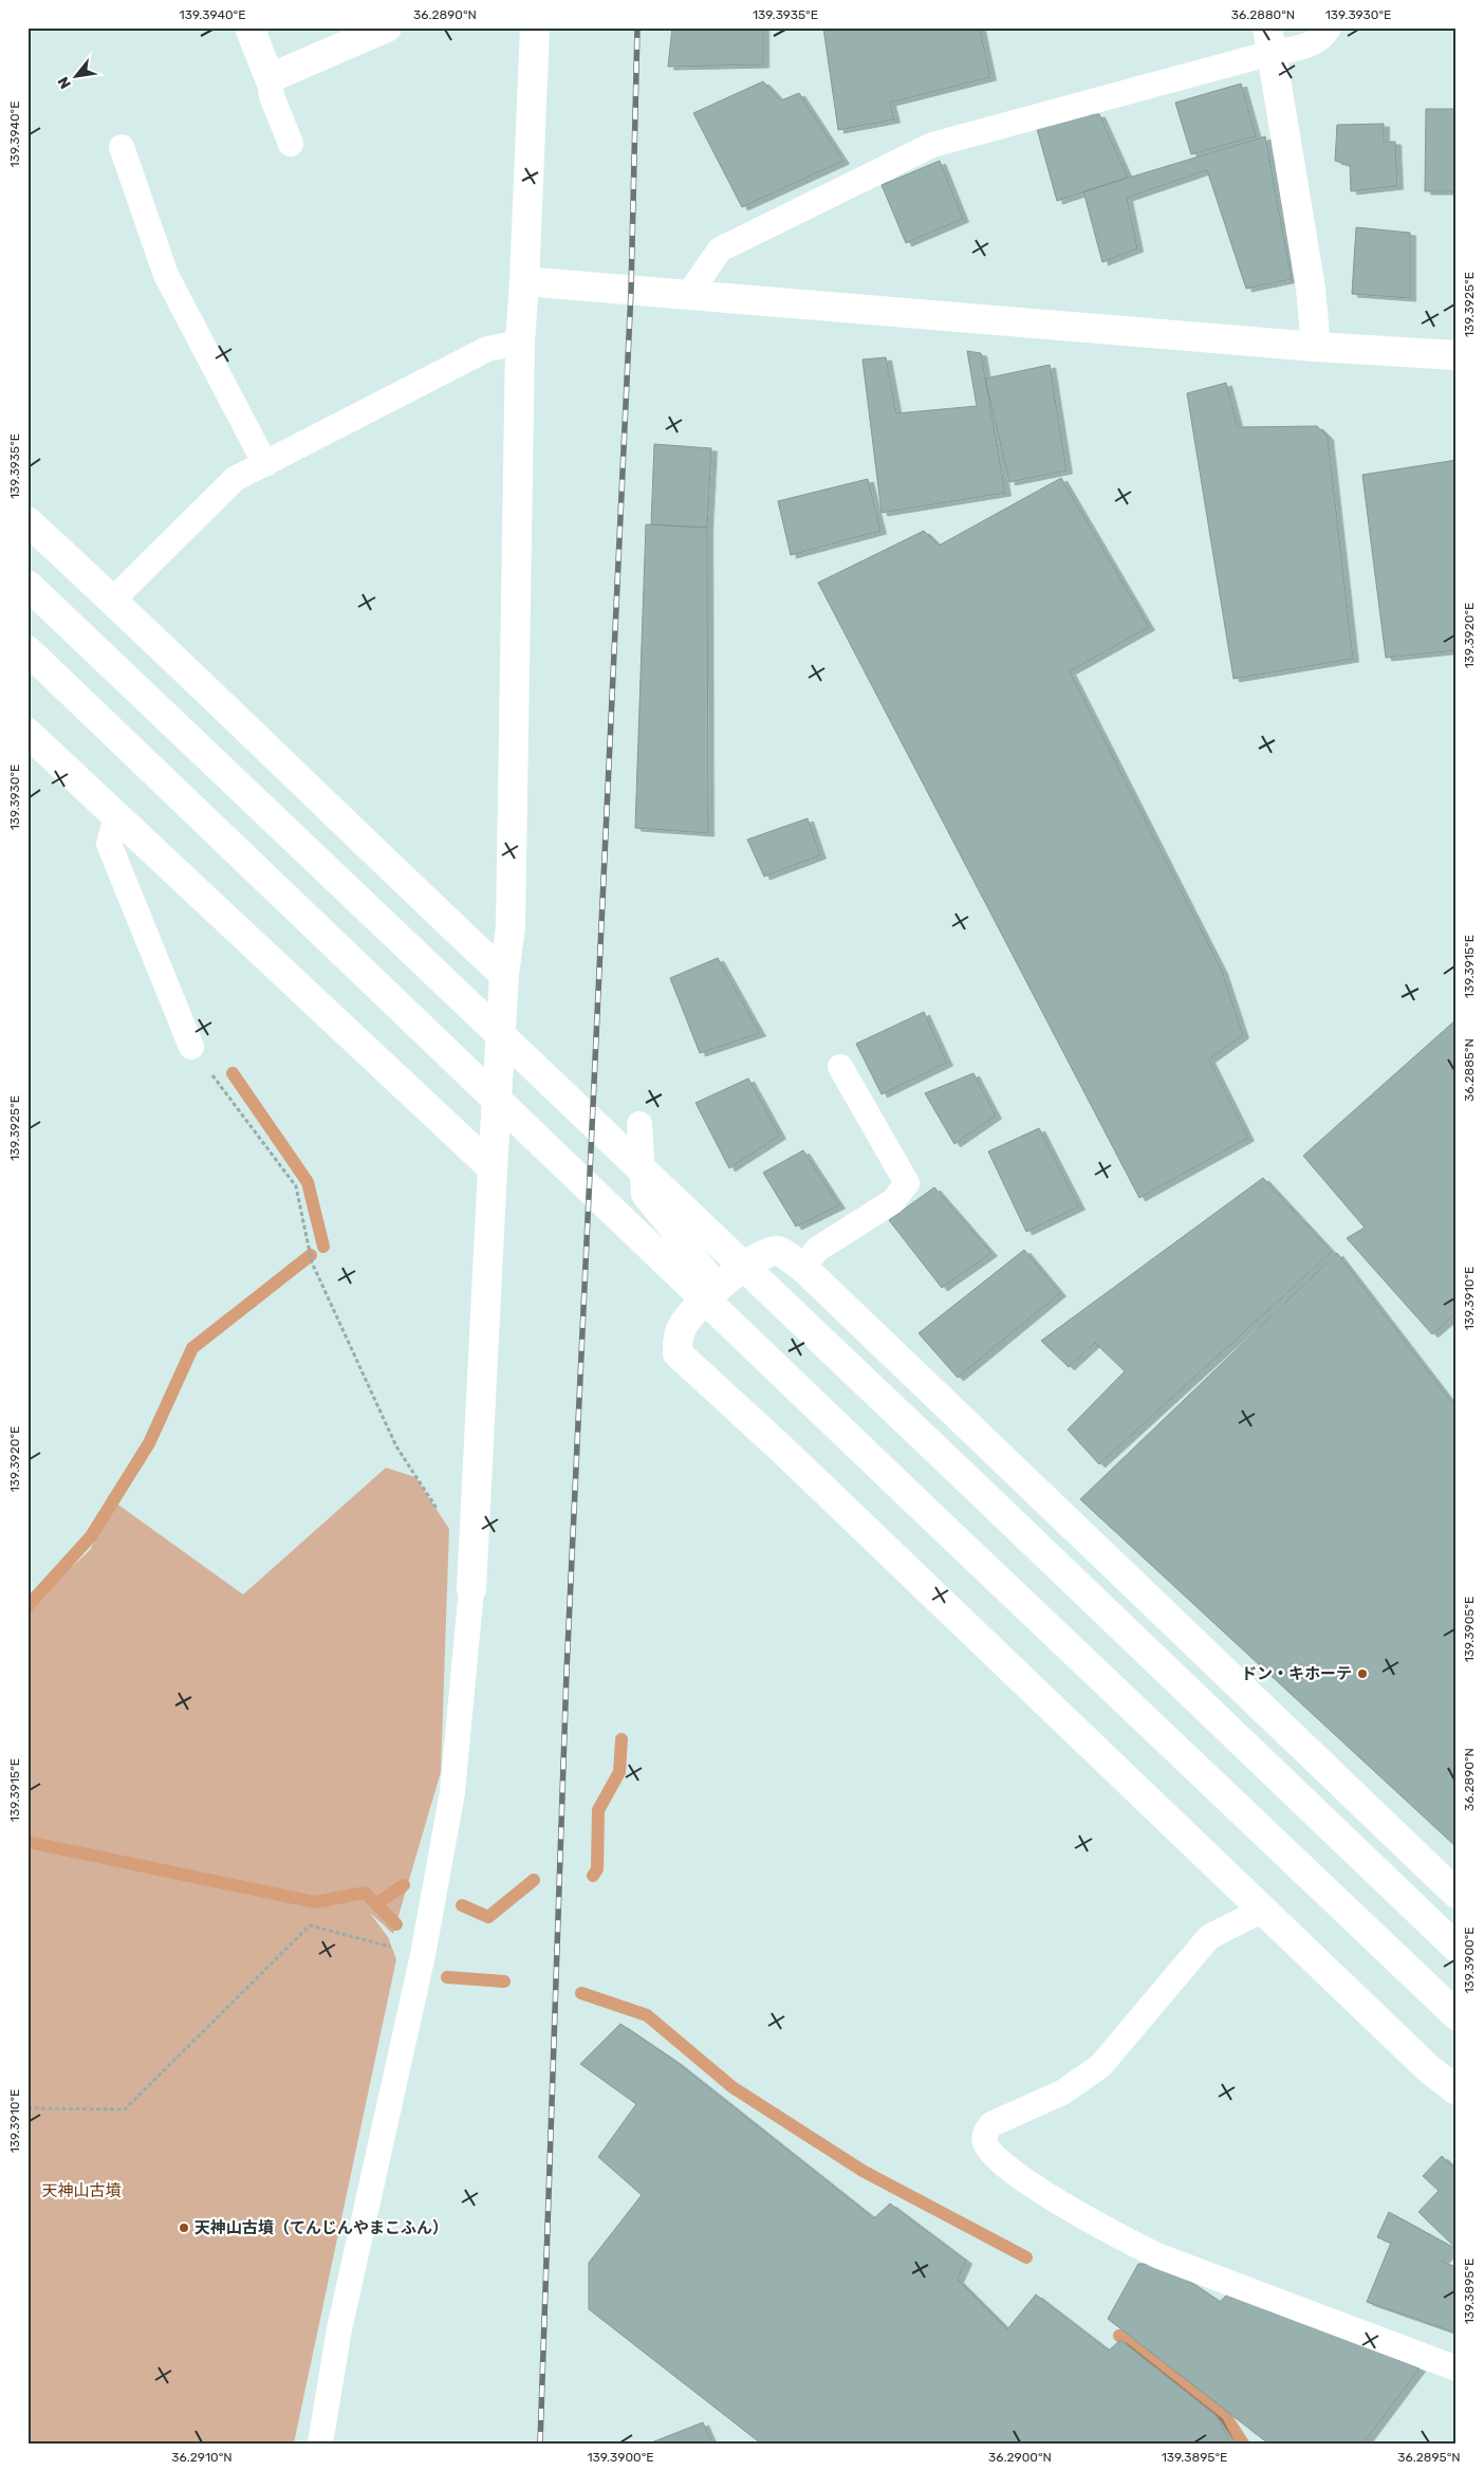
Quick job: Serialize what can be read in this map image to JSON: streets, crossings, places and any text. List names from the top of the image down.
{
  "parks": ["天神山古墳"],
  "places": ["ドン・キホーテ", "天神山古墳（てんじんやまこふん）"],
  "north": "bottom left",
  "coordinates": [
    "139.3940°E",
    "36.2890°N",
    "139.3935°E",
    "36.2880°N",
    "139.3930°E",
    "139.3925°E",
    "139.3920°E",
    "139.3915°E",
    "36.2885°N",
    "139.3910°E",
    "139.3905°E",
    "139.3900°E",
    "139.3895°E",
    "36.2910°N",
    "36.2900°N",
    "36.2895°N"
  ]
}
